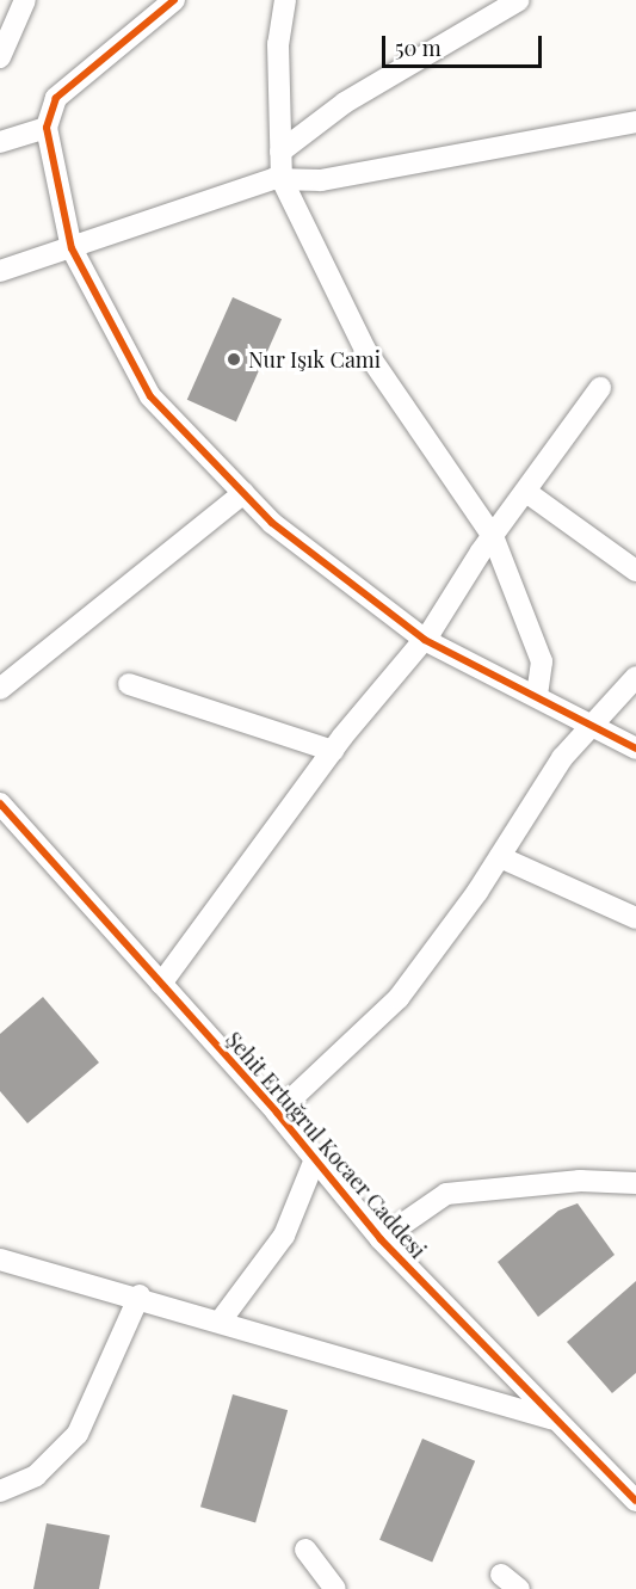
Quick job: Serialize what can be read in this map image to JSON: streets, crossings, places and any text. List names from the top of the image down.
{
  "streets": {
    "street": ["Şehit Ertuğrul Kocaer Caddesi"]
  },
  "places": ["Nur Işık Cami"],
  "scale_bar": "50 m"
}
